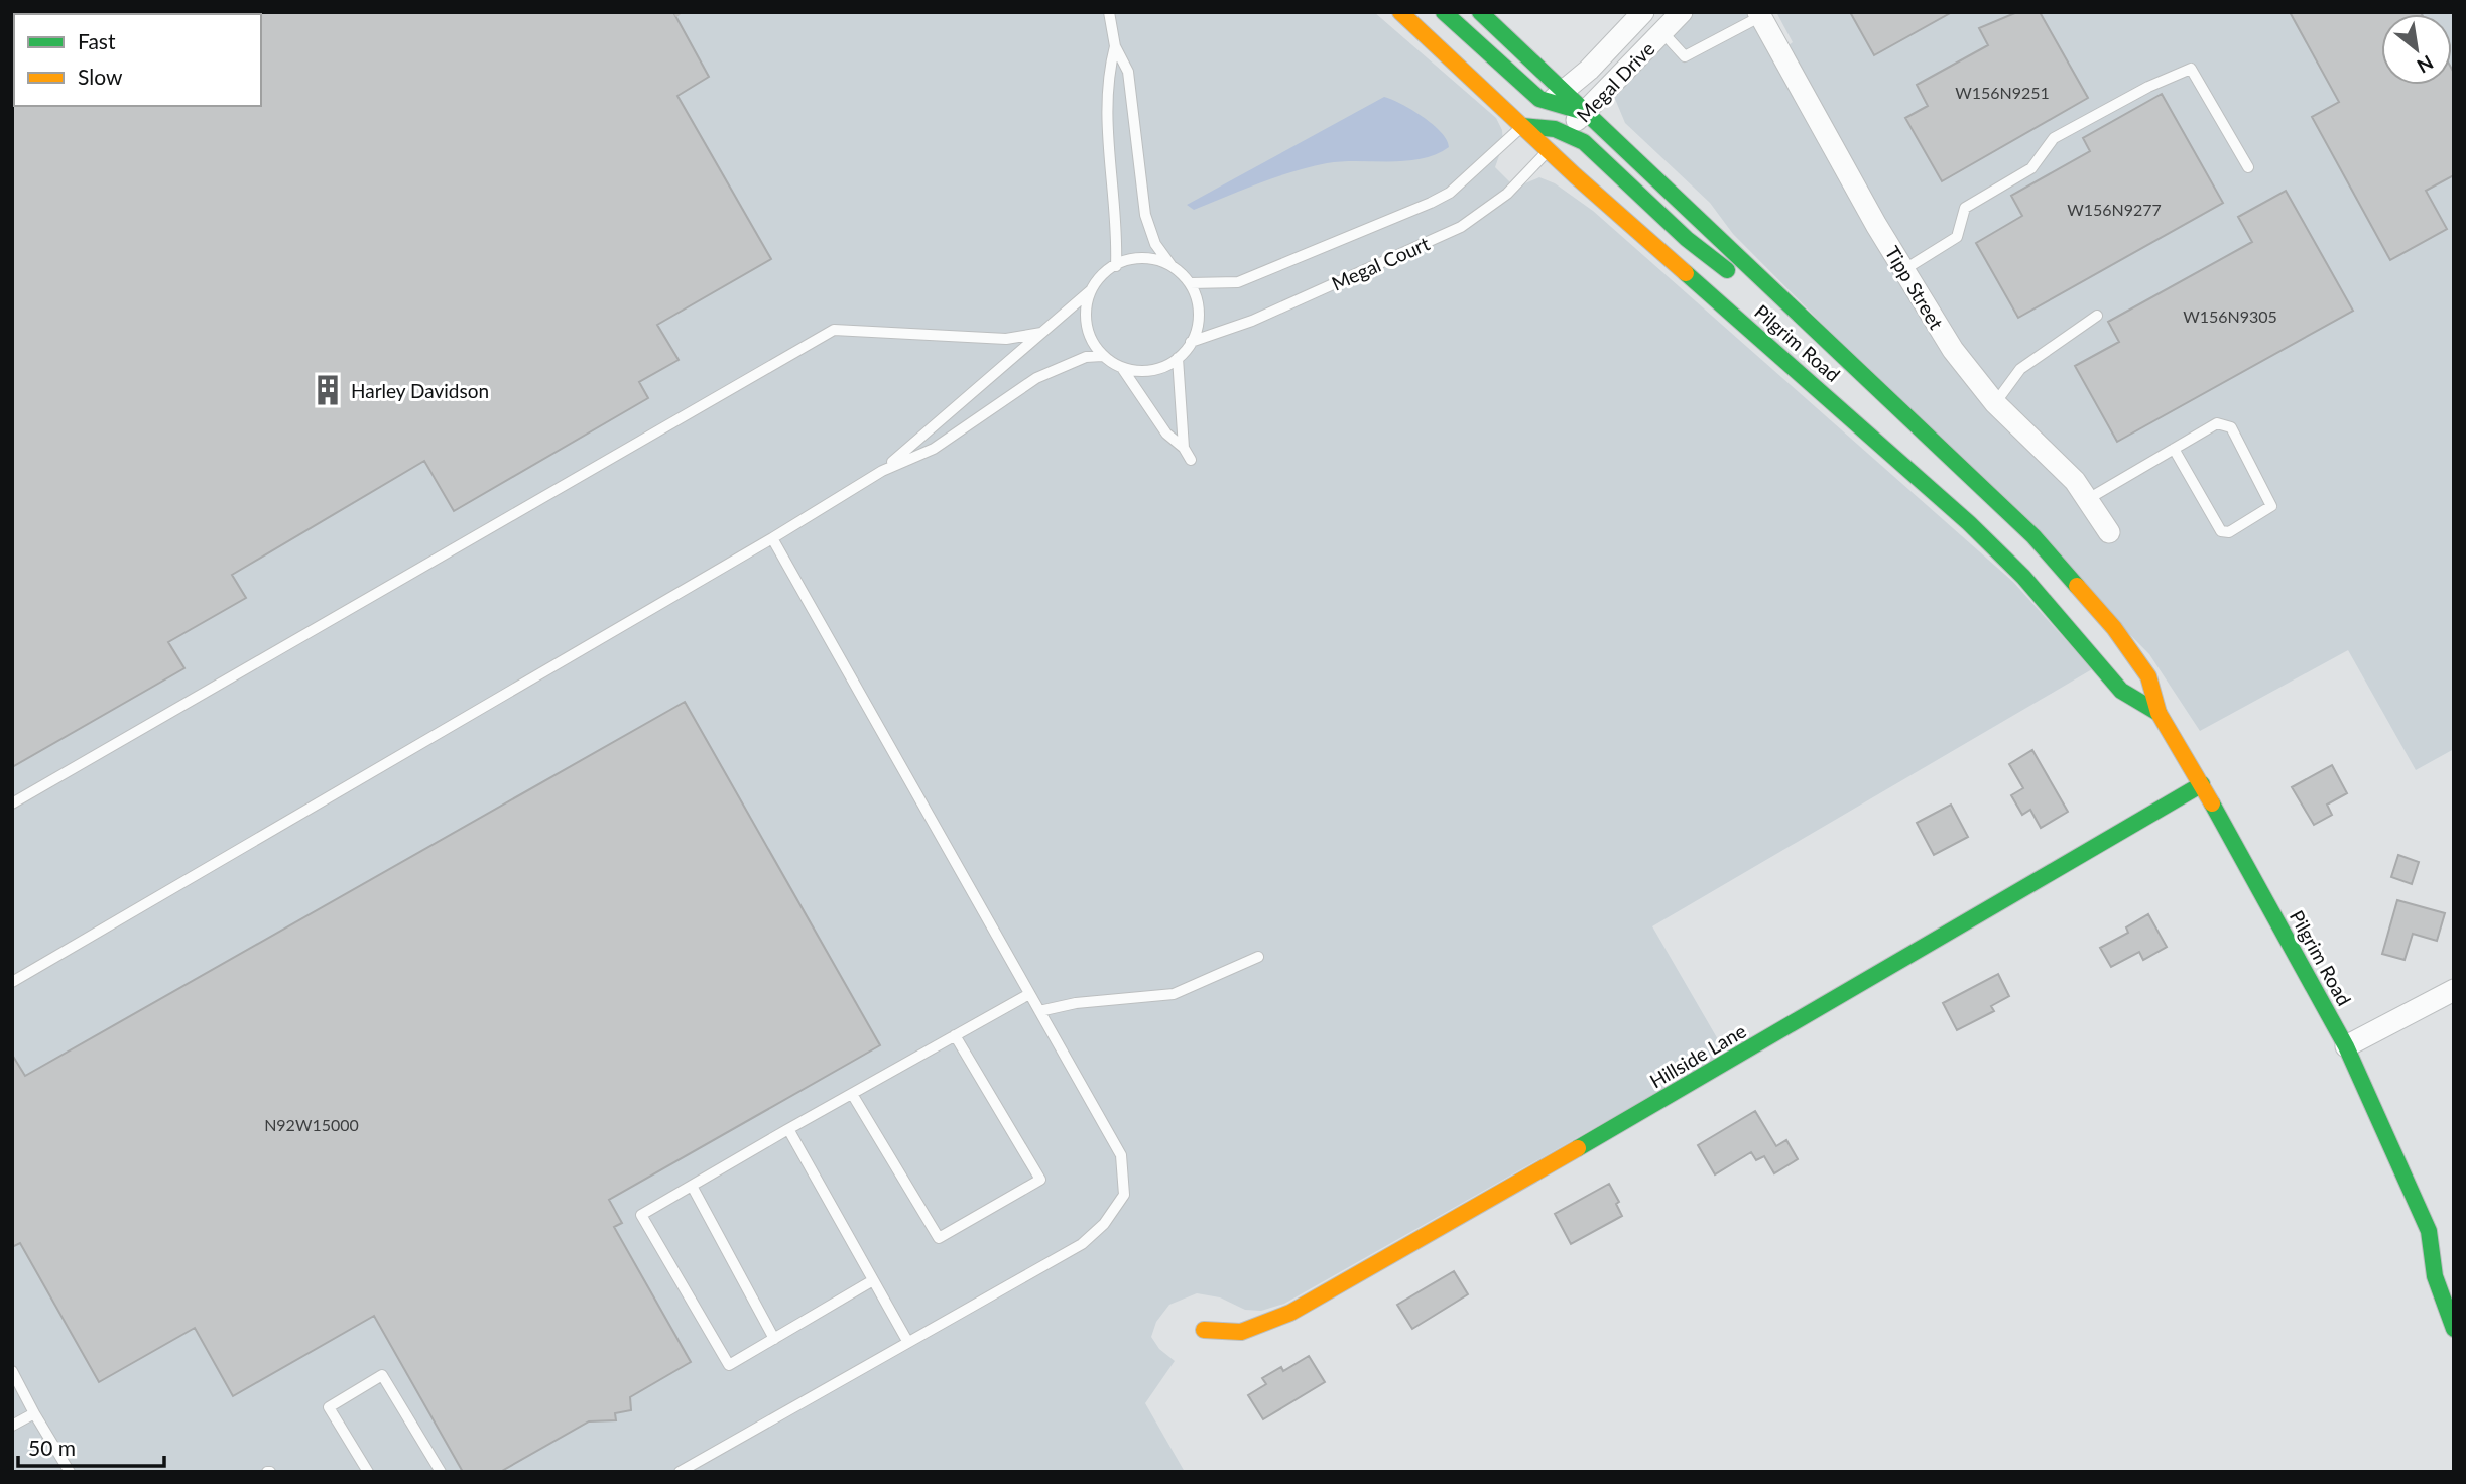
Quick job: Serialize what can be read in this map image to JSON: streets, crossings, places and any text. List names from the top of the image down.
{
  "streets": {
    "street": [
      "Megal Drive",
      "Tipp Street",
      "Pilgrim Road",
      "Hillside Lane"
    ],
    "lane": ["Megal Court"]
  },
  "crossings": [
    ["Megal Drive", "Megal Court"],
    ["Megal Drive", "Pilgrim Road"],
    ["Megal Court", "Pilgrim Road"],
    ["Pilgrim Road", "Hillside Lane"]
  ],
  "places": {
    "building": ["Harley Davidson"]
  },
  "house_numbers": [
    "W156N9251",
    "W156N9277",
    "W156N9305",
    "N92W15000"
  ],
  "legend": ["Fast", "Slow"],
  "scale_bar": "50 m",
  "north": "bottom right"
}
